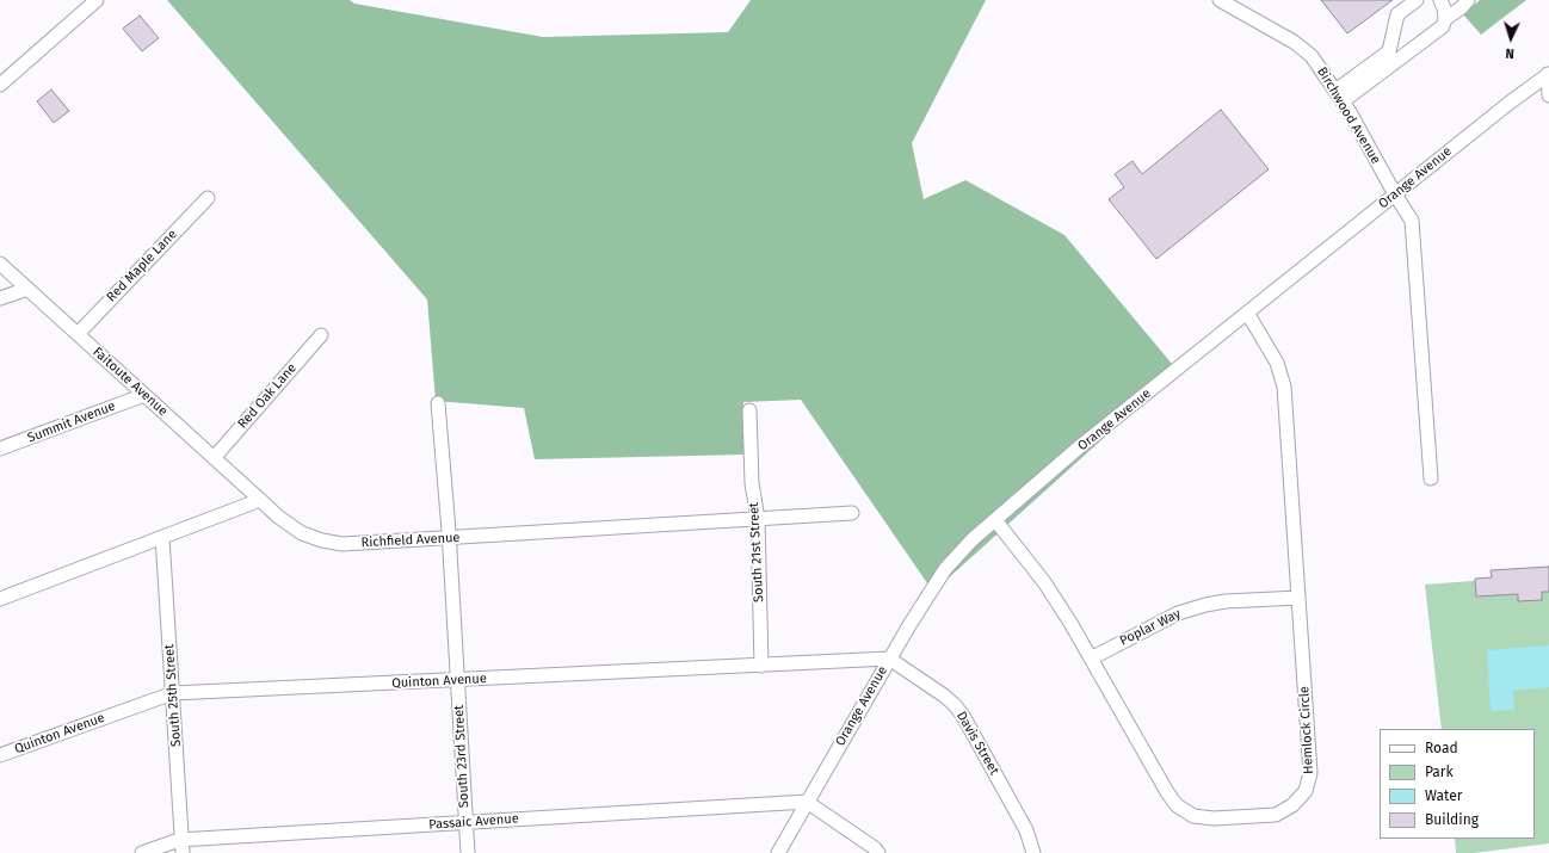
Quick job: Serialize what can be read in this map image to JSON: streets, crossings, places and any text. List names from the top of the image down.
{
  "streets": {
    "street": [
      "Birchwood Avenue",
      "Orange Avenue",
      "Red Maple Lane",
      "Faitoute Avenue",
      "Red Oak Lane",
      "Summit Avenue",
      "Richfield Avenue",
      "South 21st Street",
      "Poplar Way",
      "Quinton Avenue",
      "South 25th Street",
      "Hemlock Circle",
      "Davis Street",
      "South 23rd Street",
      "Passaic Avenue"
    ]
  },
  "crossings": [
    ["Birchwood Avenue", "Orange Avenue"],
    ["Orange Avenue", "Quinton Avenue"],
    ["Orange Avenue", "Hemlock Circle"],
    ["Orange Avenue", "Davis Street"],
    ["Orange Avenue", "Passaic Avenue"],
    ["Red Maple Lane", "Faitoute Avenue"],
    ["Faitoute Avenue", "Red Oak Lane"],
    ["Faitoute Avenue", "Summit Avenue"],
    ["Faitoute Avenue", "Richfield Avenue"],
    ["Richfield Avenue", "South 21st Street"],
    ["Richfield Avenue", "South 23rd Street"],
    ["South 21st Street", "Quinton Avenue"],
    ["Poplar Way", "Hemlock Circle"],
    ["Quinton Avenue", "South 25th Street"],
    ["Quinton Avenue", "Davis Street"],
    ["Quinton Avenue", "South 23rd Street"],
    ["South 25th Street", "Passaic Avenue"],
    ["South 23rd Street", "Passaic Avenue"]
  ],
  "legend": [
    "Road",
    "Park",
    "Water",
    "Building"
  ],
  "north": "bottom"
}
